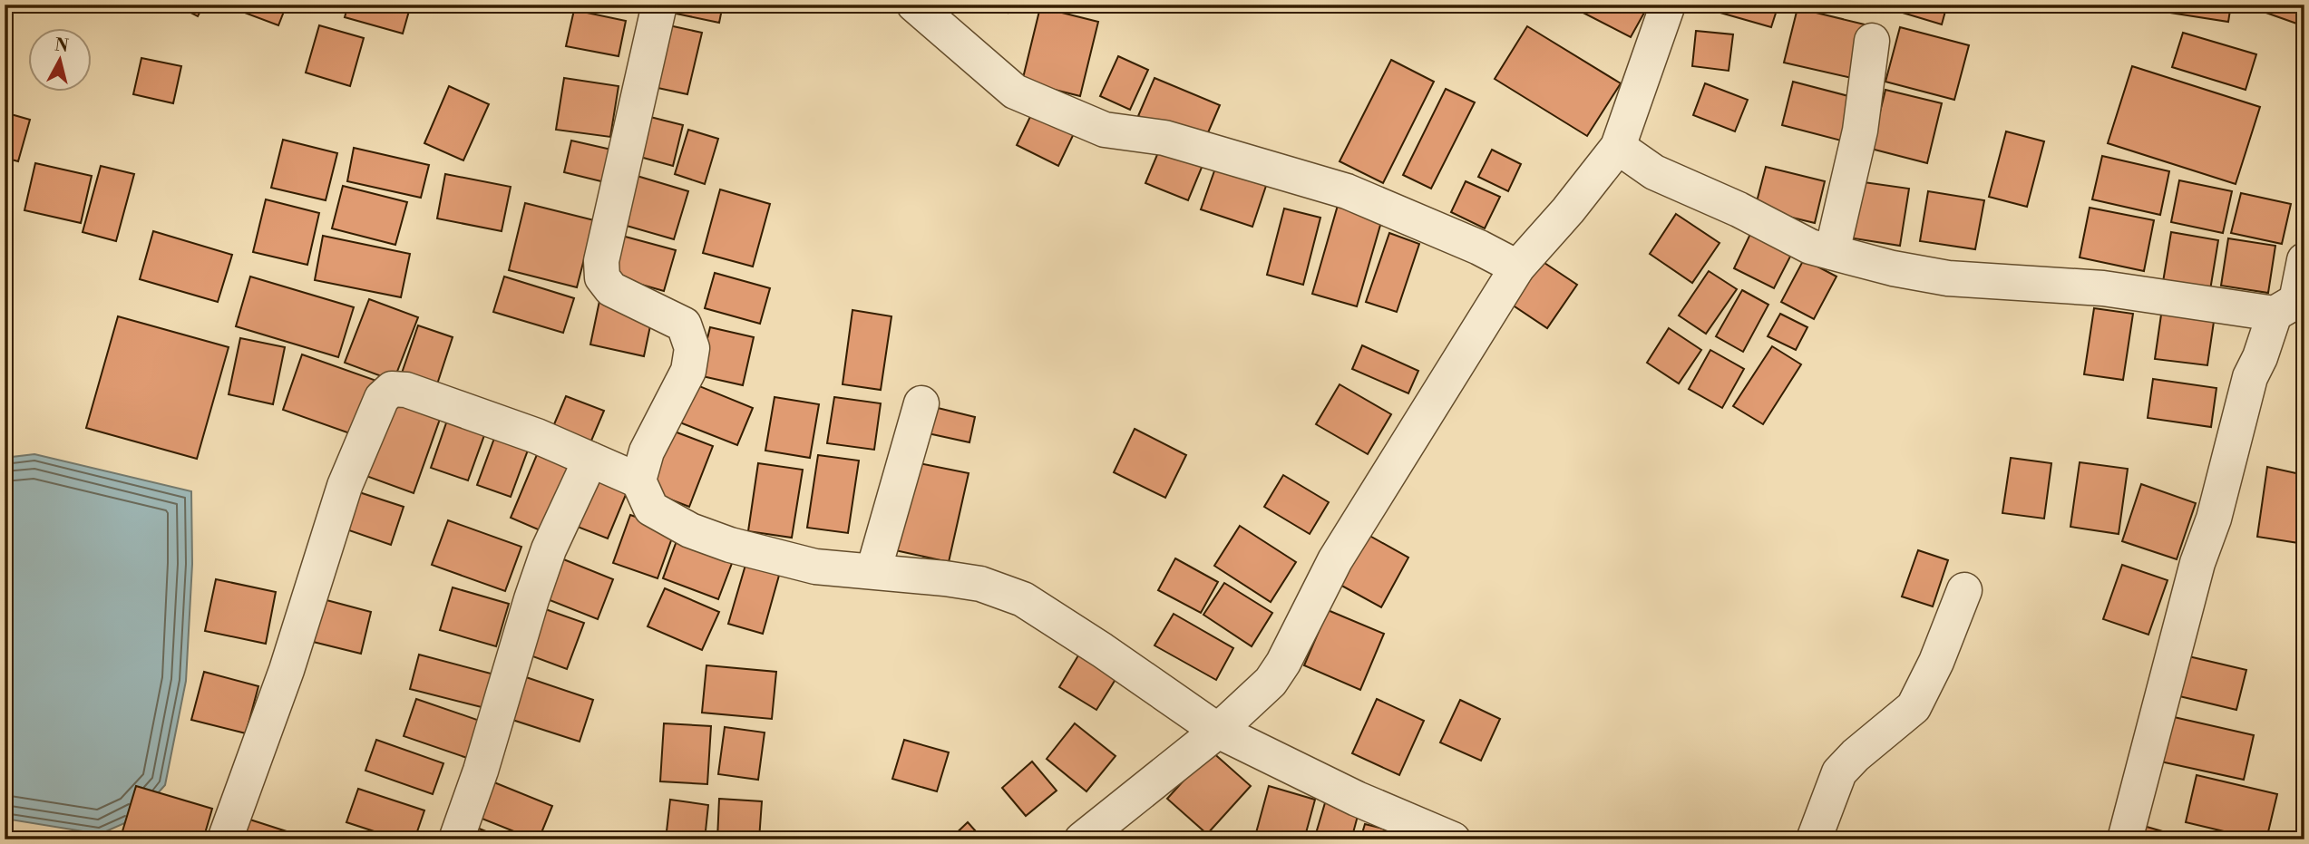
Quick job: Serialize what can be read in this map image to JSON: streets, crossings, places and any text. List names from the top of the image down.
{
  "north": "top"
}
